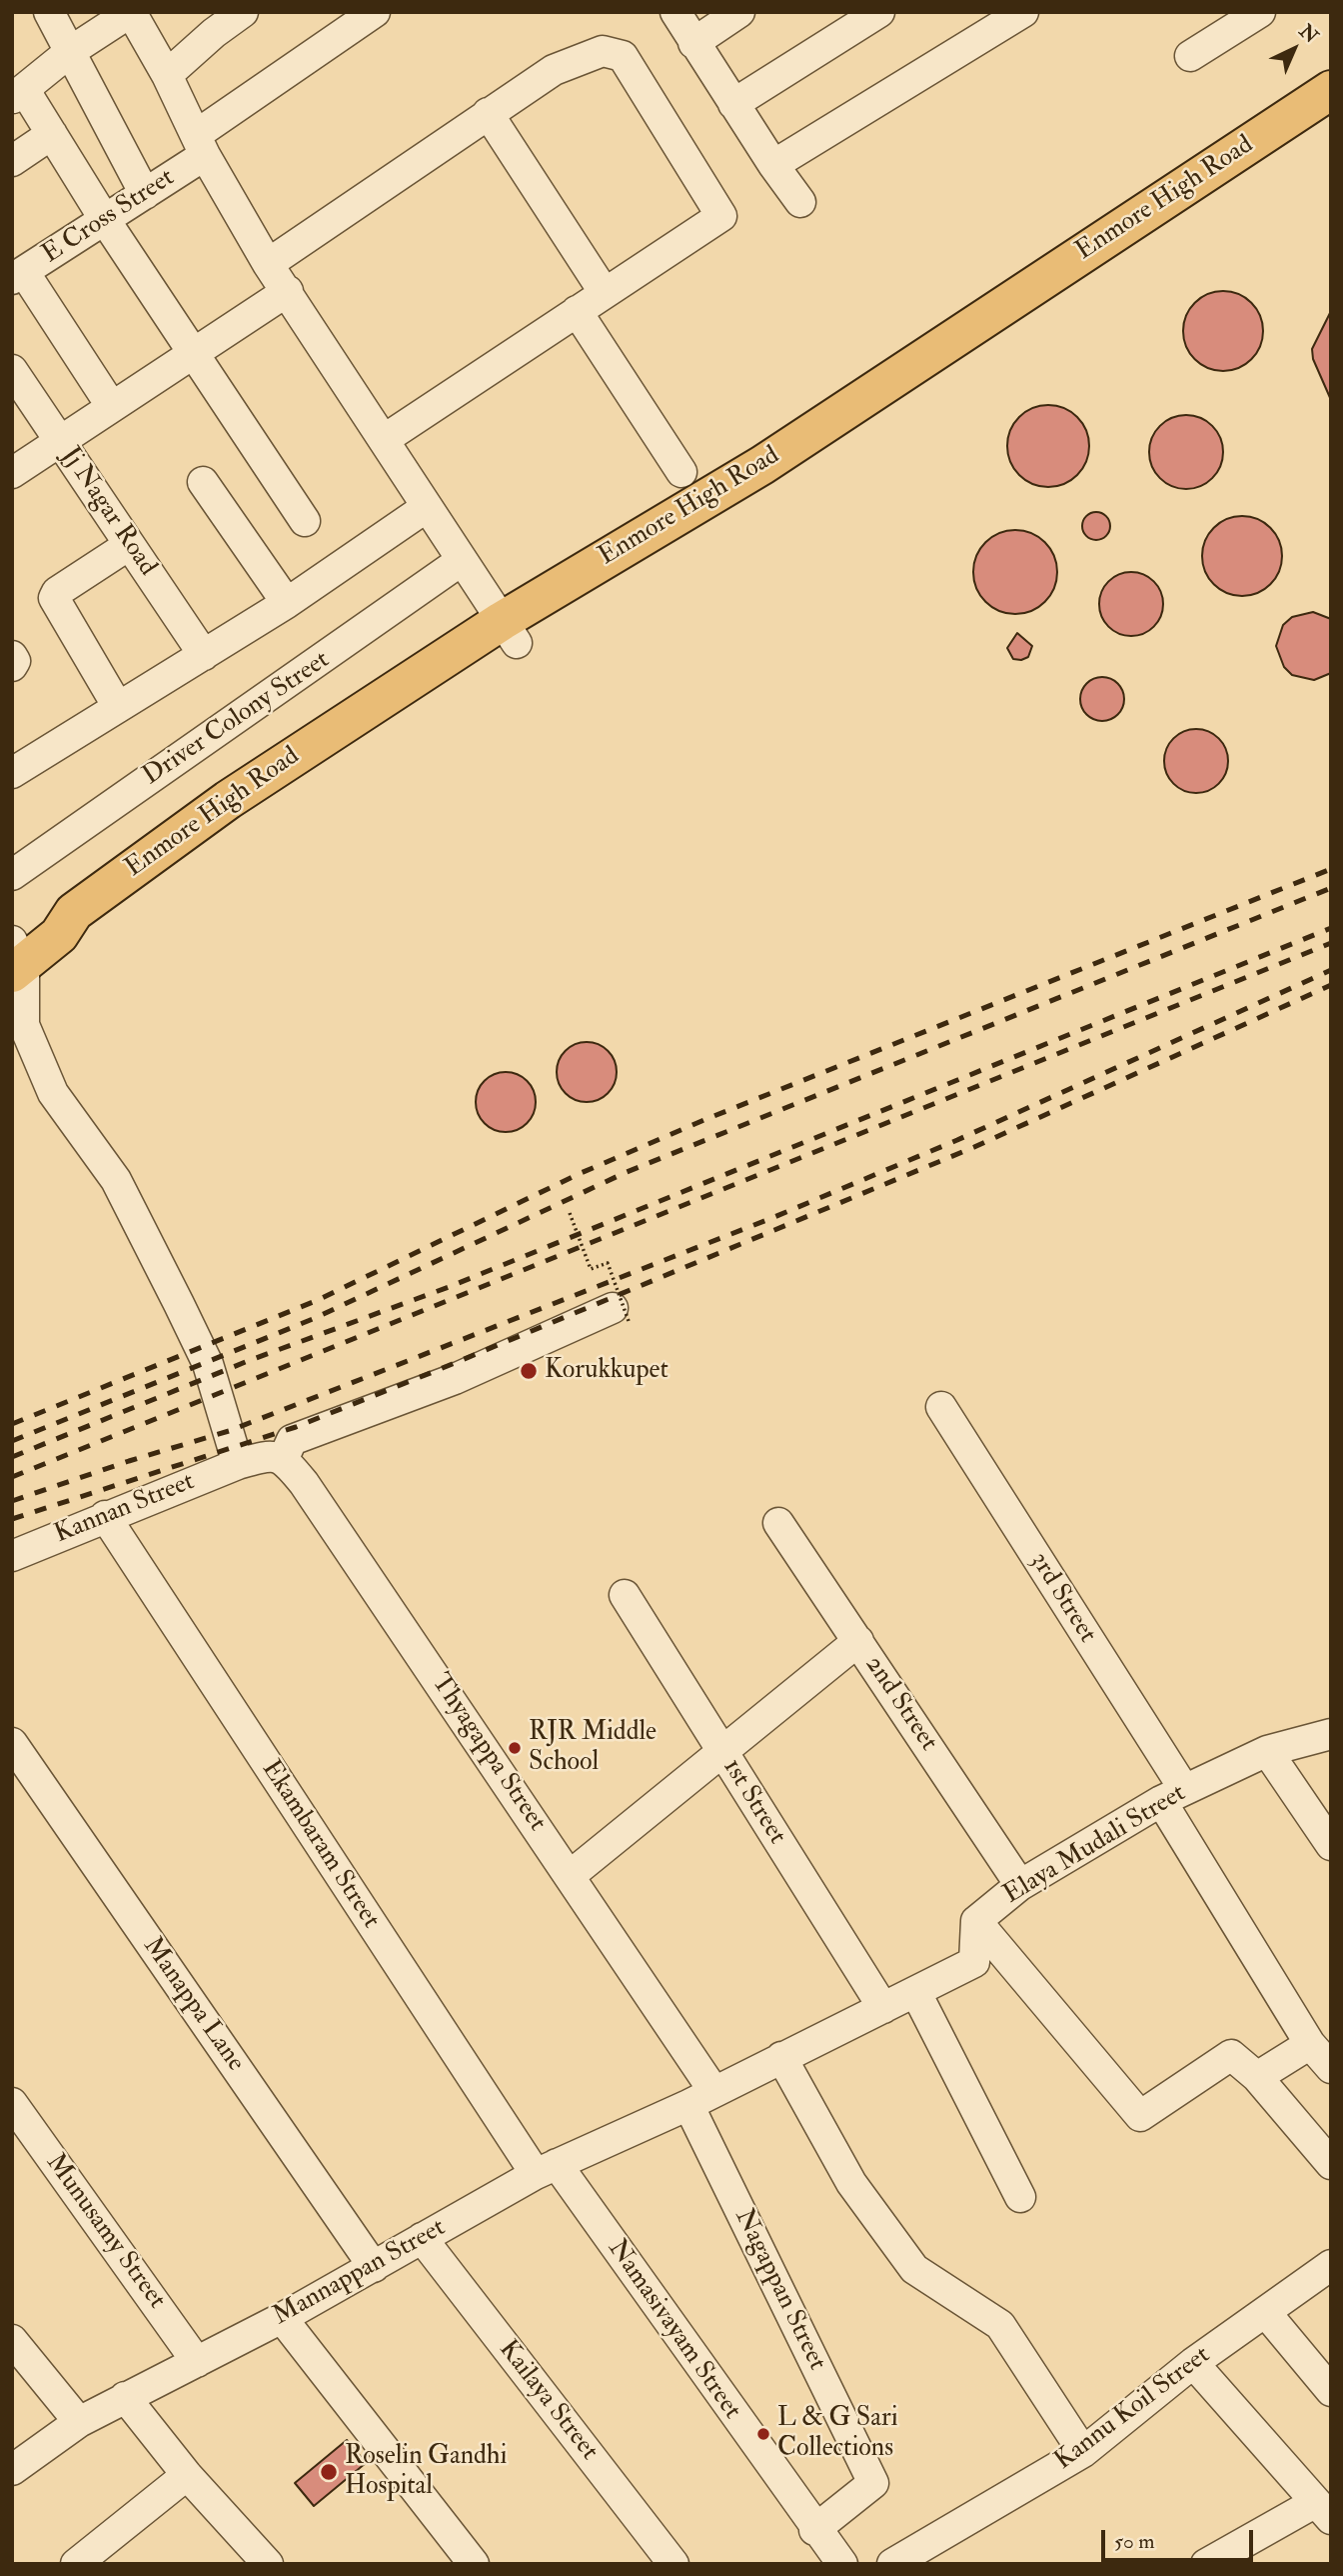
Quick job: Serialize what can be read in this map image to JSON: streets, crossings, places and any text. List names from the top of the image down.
{
  "streets": {
    "main road": ["Enmore High Road"],
    "street": [
      "E Cross Street",
      "Jj Nagar Road",
      "Driver Colony Street",
      "Kannan Street",
      "3rd Street",
      "2nd Street",
      "Thyagappa Street",
      "1st Street",
      "Ekambaram Street",
      "Elaya Mudali Street",
      "Manappa Lane",
      "Munusamy Street",
      "Mannappan Street",
      "Nagappan Street",
      "Namasivayam Street",
      "Kailaya Street",
      "Kannu Koil Street"
    ]
  },
  "crossings": [
    ["Kannan Street", "Ekambaram Street"],
    ["3rd Street", "Elaya Mudali Street"],
    ["2nd Street", "Elaya Mudali Street"],
    ["Thyagappa Street", "Elaya Mudali Street"],
    ["Thyagappa Street", "Mannappan Street"],
    ["Thyagappa Street", "Nagappan Street"],
    ["1st Street", "Elaya Mudali Street"],
    ["Ekambaram Street", "Mannappan Street"],
    ["Ekambaram Street", "Namasivayam Street"],
    ["Elaya Mudali Street", "Mannappan Street"],
    ["Elaya Mudali Street", "Nagappan Street"],
    ["Manappa Lane", "Mannappan Street"],
    ["Munusamy Street", "Mannappan Street"],
    ["Mannappan Street", "Nagappan Street"],
    ["Mannappan Street", "Namasivayam Street"],
    ["Mannappan Street", "Kailaya Street"],
    ["Nagappan Street", "Namasivayam Street"]
  ],
  "places": [
    "Korukkupet",
    "RJR Middle School",
    "L & G Sari Collections",
    "Roselin Gandhi Hospital"
  ],
  "scale_bar": "50 m",
  "north": "top right"
}
